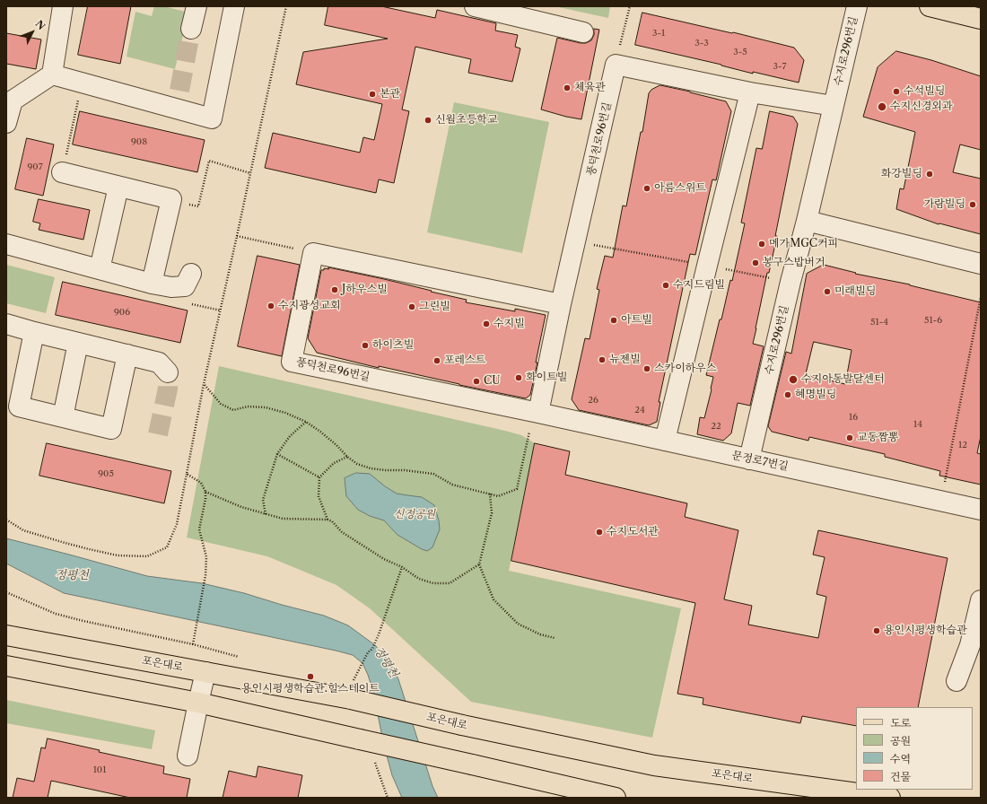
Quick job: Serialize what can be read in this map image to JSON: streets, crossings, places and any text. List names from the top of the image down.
{
  "streets": {
    "main road": ["포은대로"],
    "street": ["수지로296번길", "풍덕천로96번길", "문정로7번길"]
  },
  "crossings": [
    ["수지로296번길", "문정로7번길"],
    ["풍덕천로96번길", "문정로7번길"]
  ],
  "water": ["정평천"],
  "parks": ["신정공원"],
  "places": [
    "체육관",
    "수석빌딩",
    "본관",
    "수지신경외과",
    "신월초등학교",
    "화강빌딩",
    "아름스위트",
    "가람빌딩",
    "메가MGC커피",
    "봉구스밥버거",
    "수지드림빌",
    "J하우스빌",
    "미래빌딩",
    "수지광성교회",
    "그린빌",
    "아트빌",
    "수지빌",
    "하이츠빌",
    "뉴젠빌",
    "포레스트",
    "스카이하우스",
    "화이트빌",
    "수지아동발달센터",
    "CU",
    "혜명빌딩",
    "교동짬뽕",
    "수지도서관",
    "용인시평생학습관",
    "용인시평생학습관.힐스테이트"
  ],
  "house_numbers": [
    "3-1",
    "3-3",
    "3-5",
    "3-7",
    "908",
    "907",
    "906",
    "51-6",
    "51-4",
    "26",
    "24",
    "16",
    "14",
    "22",
    "12",
    "905",
    "101"
  ],
  "legend": [
    "도로",
    "공원",
    "수역",
    "건물"
  ],
  "north": "top right"
}
